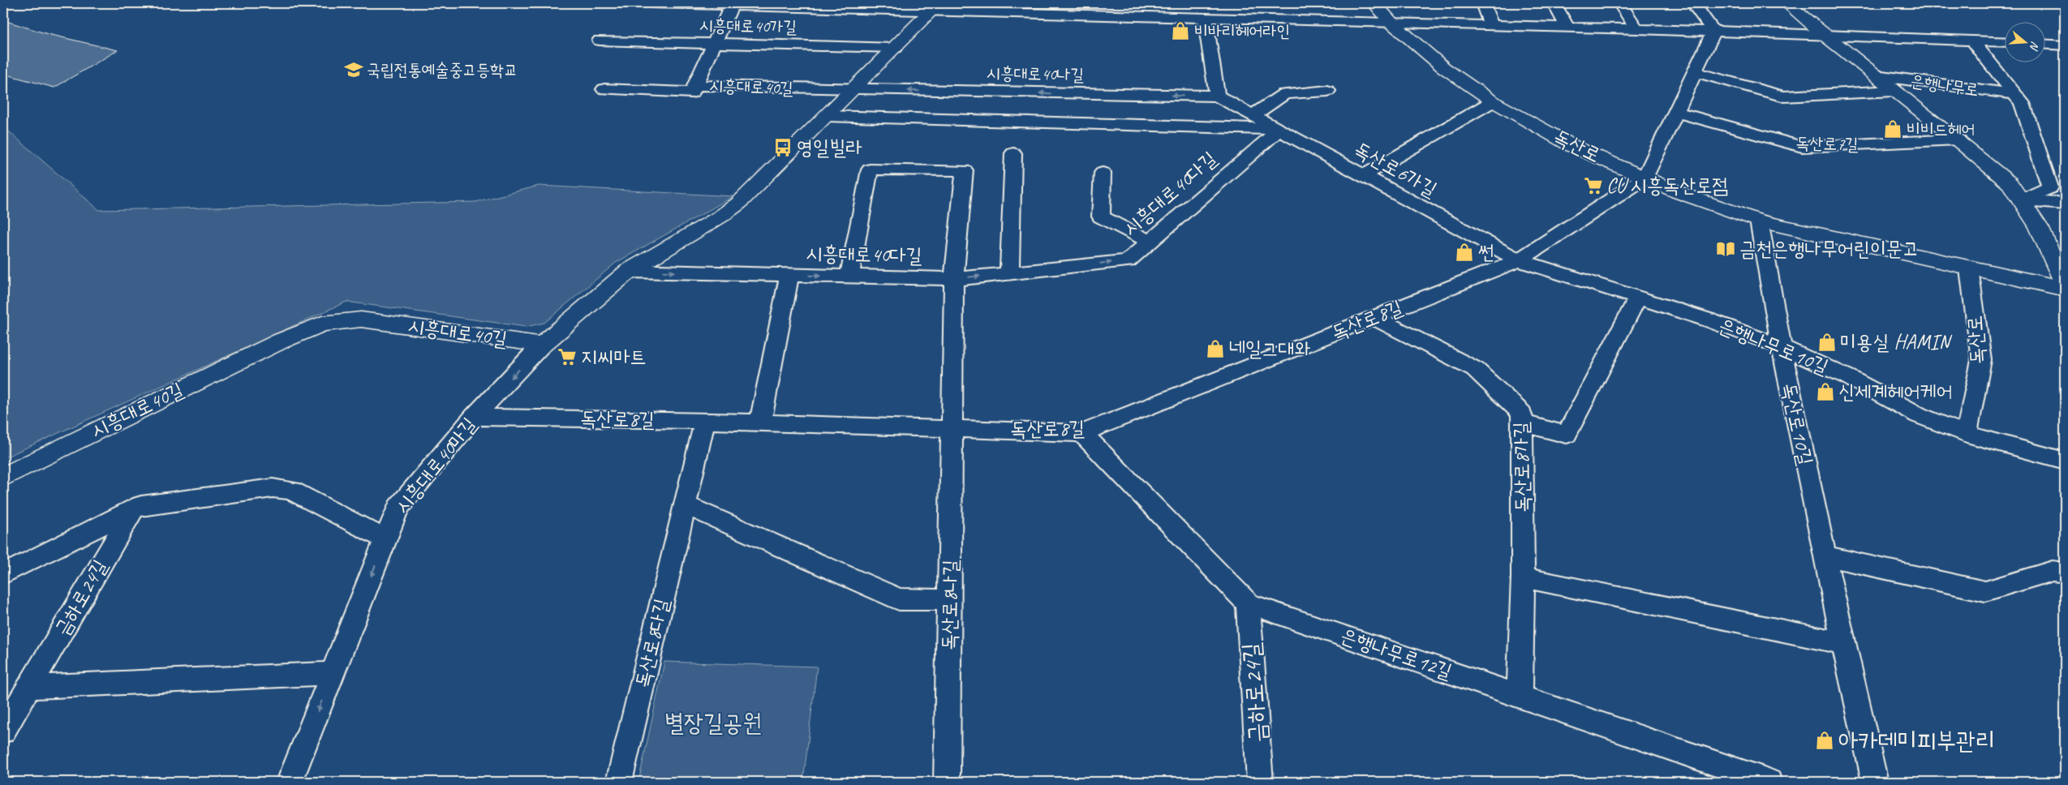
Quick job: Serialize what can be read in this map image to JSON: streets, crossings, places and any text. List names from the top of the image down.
{
  "streets": {
    "street": [
      "시흥대로40가길",
      "시흥대로40나길",
      "은행나무로",
      "시흥대로40길",
      "독산로7길",
      "독산로",
      "독산로6가길",
      "시흥대로40다길",
      "독산로8길",
      "은행나무로10길",
      "독산로10길",
      "시흥대로40마길",
      "독산로8가길",
      "금하로24길",
      "독산로8나길",
      "독산로8다길",
      "은행나무로12길"
    ]
  },
  "crossings": [
    ["시흥대로40나길", "시흥대로40길"],
    ["시흥대로40나길", "독산로6가길"],
    ["은행나무로", "독산로7길"],
    ["시흥대로40길", "시흥대로40마길"],
    ["독산로", "독산로8길"],
    ["독산로", "은행나무로10길"],
    ["독산로", "독산로10길"],
    ["독산로6가길", "시흥대로40다길"],
    ["독산로6가길", "독산로8길"],
    ["독산로6가길", "은행나무로10길"],
    ["독산로8길", "은행나무로10길"],
    ["독산로8길", "시흥대로40마길"],
    ["독산로8길", "독산로8가길"],
    ["독산로8길", "독산로8나길"],
    ["독산로8길", "독산로8다길"],
    ["독산로8길", "은행나무로12길"],
    ["은행나무로10길", "독산로10길"],
    ["독산로8가길", "은행나무로12길"],
    ["금하로24길", "은행나무로12길"]
  ],
  "one_way": ["시흥대로40마길"],
  "parks": ["별장길공원"],
  "places": {
    "shop": [
      "비바리헤어라인",
      "비비드헤어",
      "썬",
      "미용실 HAMIN",
      "네일그대와",
      "신세계헤어케어",
      "아카데미피부관리"
    ],
    "school or university": ["국립전통예술중고등학교"],
    "bus stop": ["영일빌라"],
    "supermarket": ["CU 시흥독산로점", "지씨마트"],
    "library": ["금천은행나무어린이문고"]
  },
  "north": "right"
}
